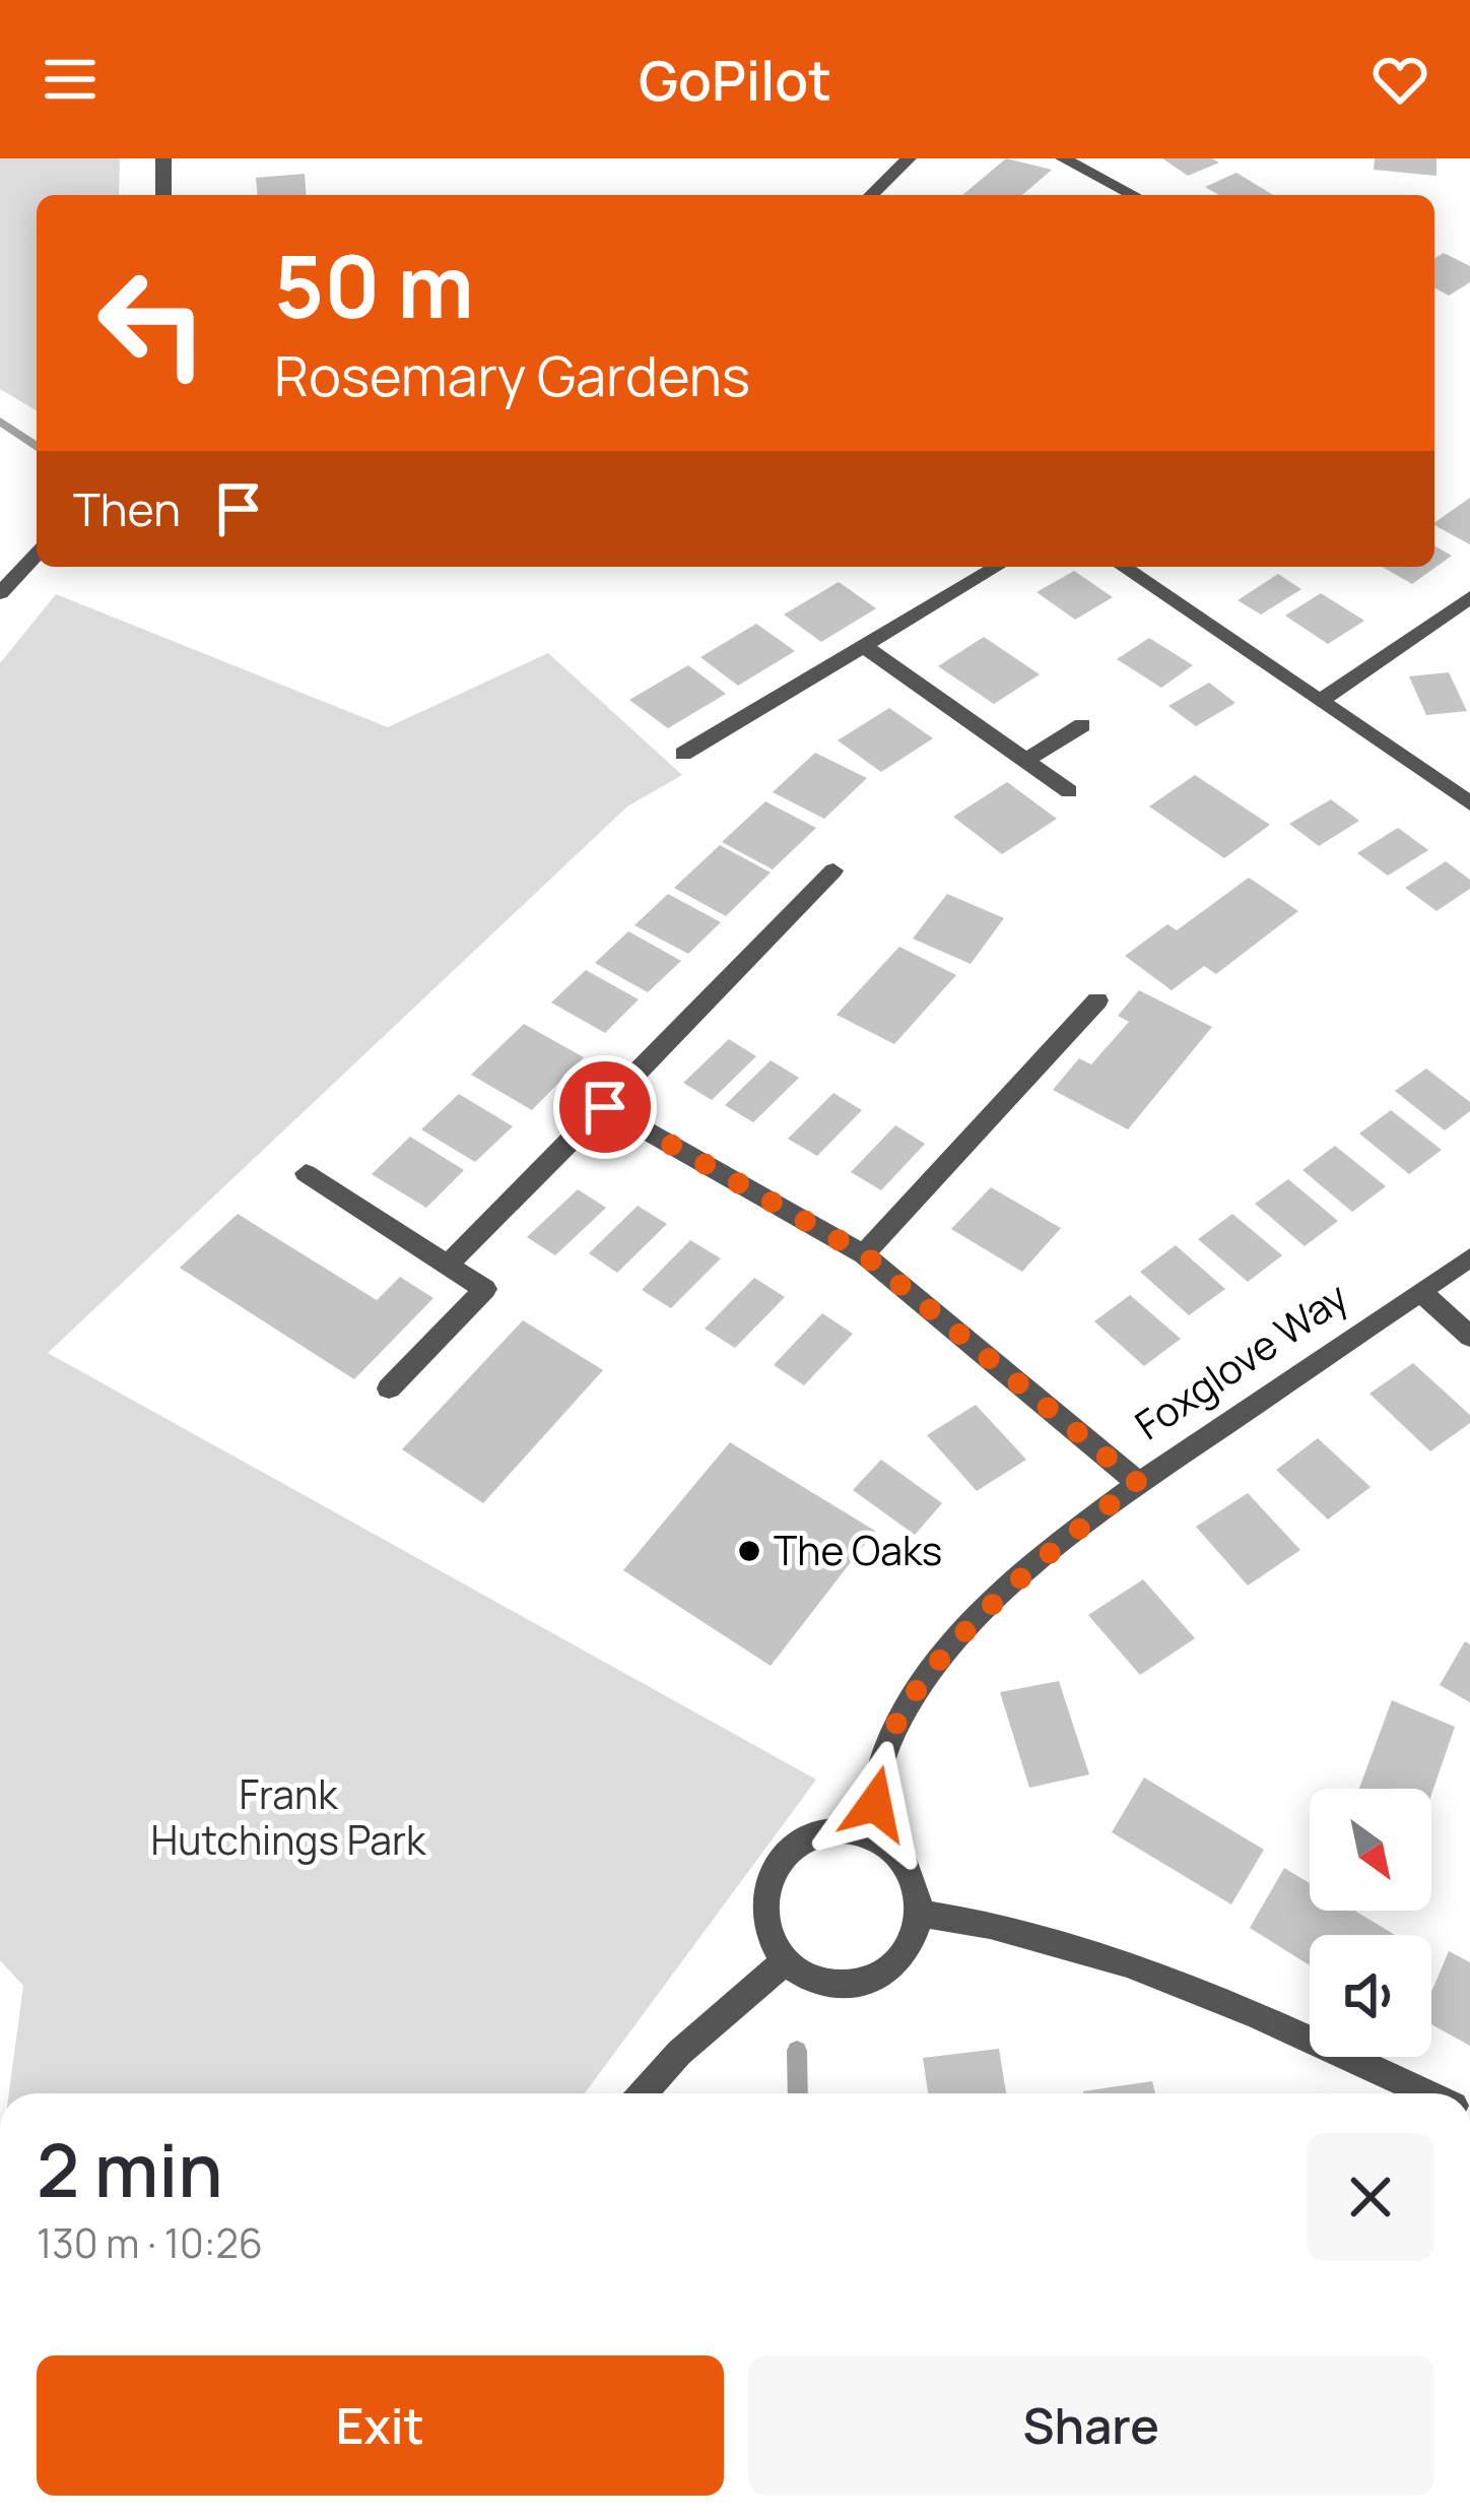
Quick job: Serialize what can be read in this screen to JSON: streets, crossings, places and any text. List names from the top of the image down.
{
  "streets": {
    "street": ["Foxglove Way"]
  },
  "parks": ["Frank Hutchings Park"],
  "places": ["The Oaks"],
  "north": "bottom right",
  "page": {
    "header": "GoPilot",
    "turn": ["50 m", "Rosemary Gardens"],
    "then": "Then",
    "heading": ["2 min", "130 m · 10:26"],
    "buttons": ["Exit", "Share"]
  }
}
